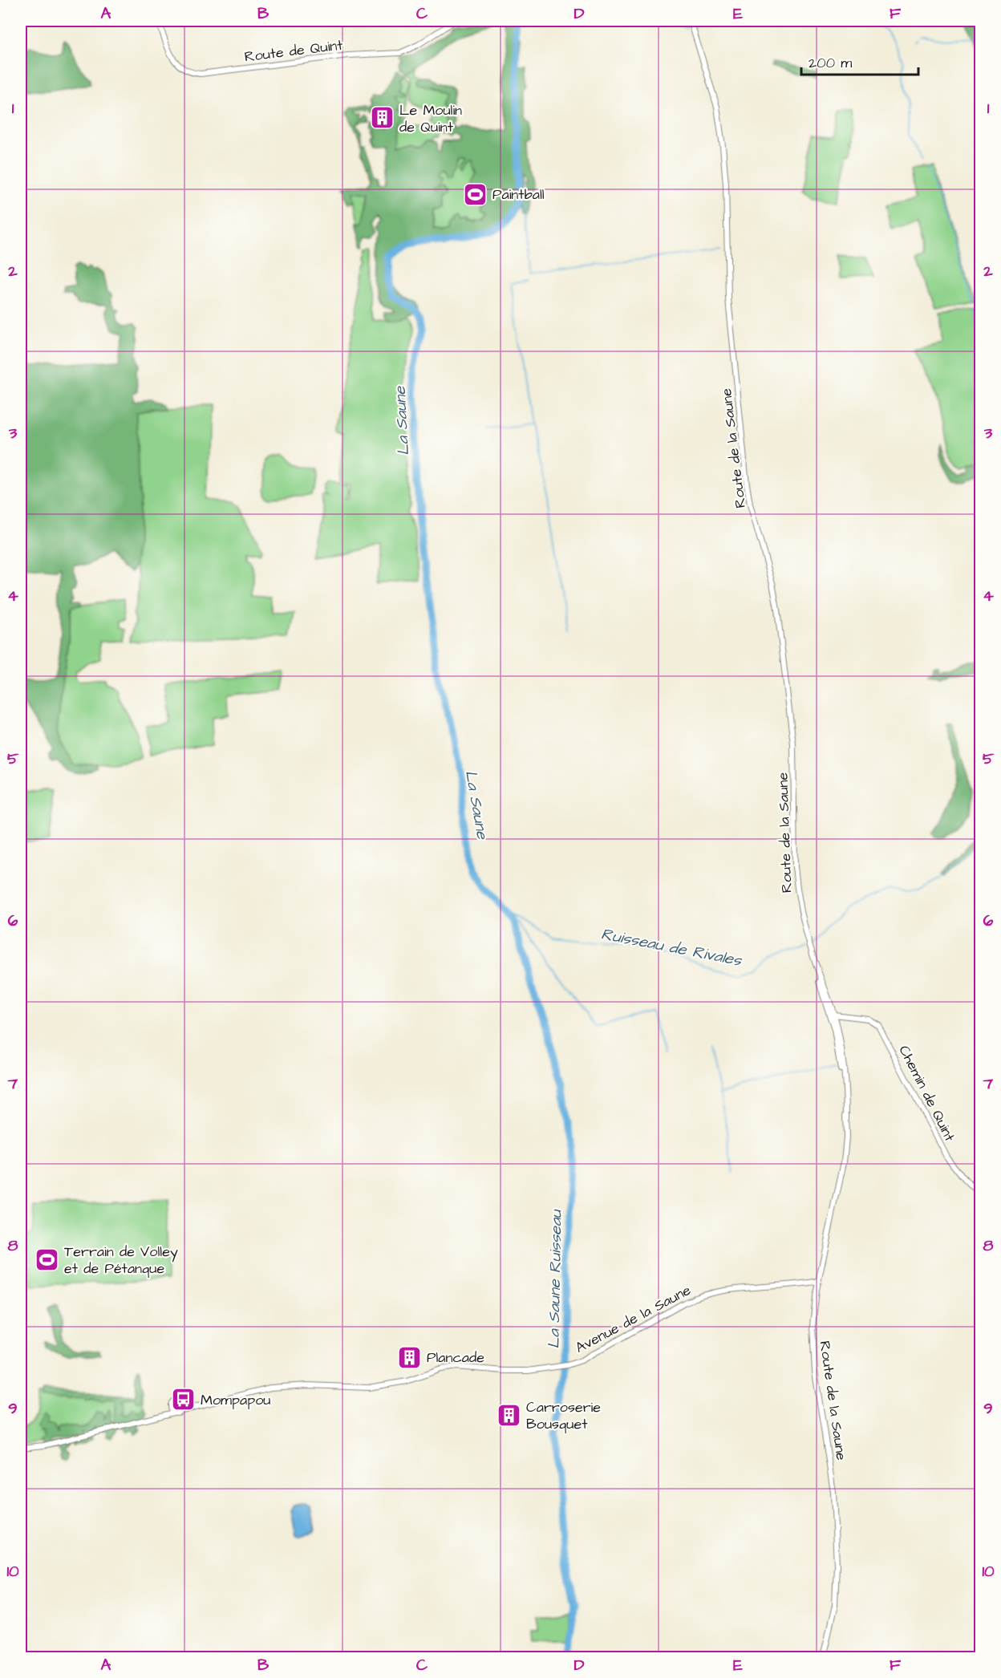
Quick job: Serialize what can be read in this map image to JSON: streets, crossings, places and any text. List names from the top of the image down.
{
  "streets": {
    "street": [
      "Route de Quint",
      "Route de la Saune",
      "Chemin de Quint",
      "Avenue de la Saune"
    ]
  },
  "crossings": [
    ["Route de la Saune", "Chemin de Quint"],
    ["Route de la Saune", "Avenue de la Saune"]
  ],
  "water": ["La Saune", "Ruisseau de Rivales", "La Saune Ruisseau"],
  "places": {
    "building": ["Le Moulin de Quint", "Plancade", "Carroserie Bousquet"],
    "sports": ["Paintball", "Terrain de Volley et de Pétanque"],
    "bus stop": ["Mompapou"]
  },
  "scale_bar": "200 m",
  "grid": {
    "columns": [
      "A",
      "B",
      "C",
      "D",
      "E",
      "F"
    ],
    "rows": [
      "1",
      "2",
      "3",
      "4",
      "5",
      "6",
      "7",
      "8",
      "9",
      "10"
    ]
  }
}
